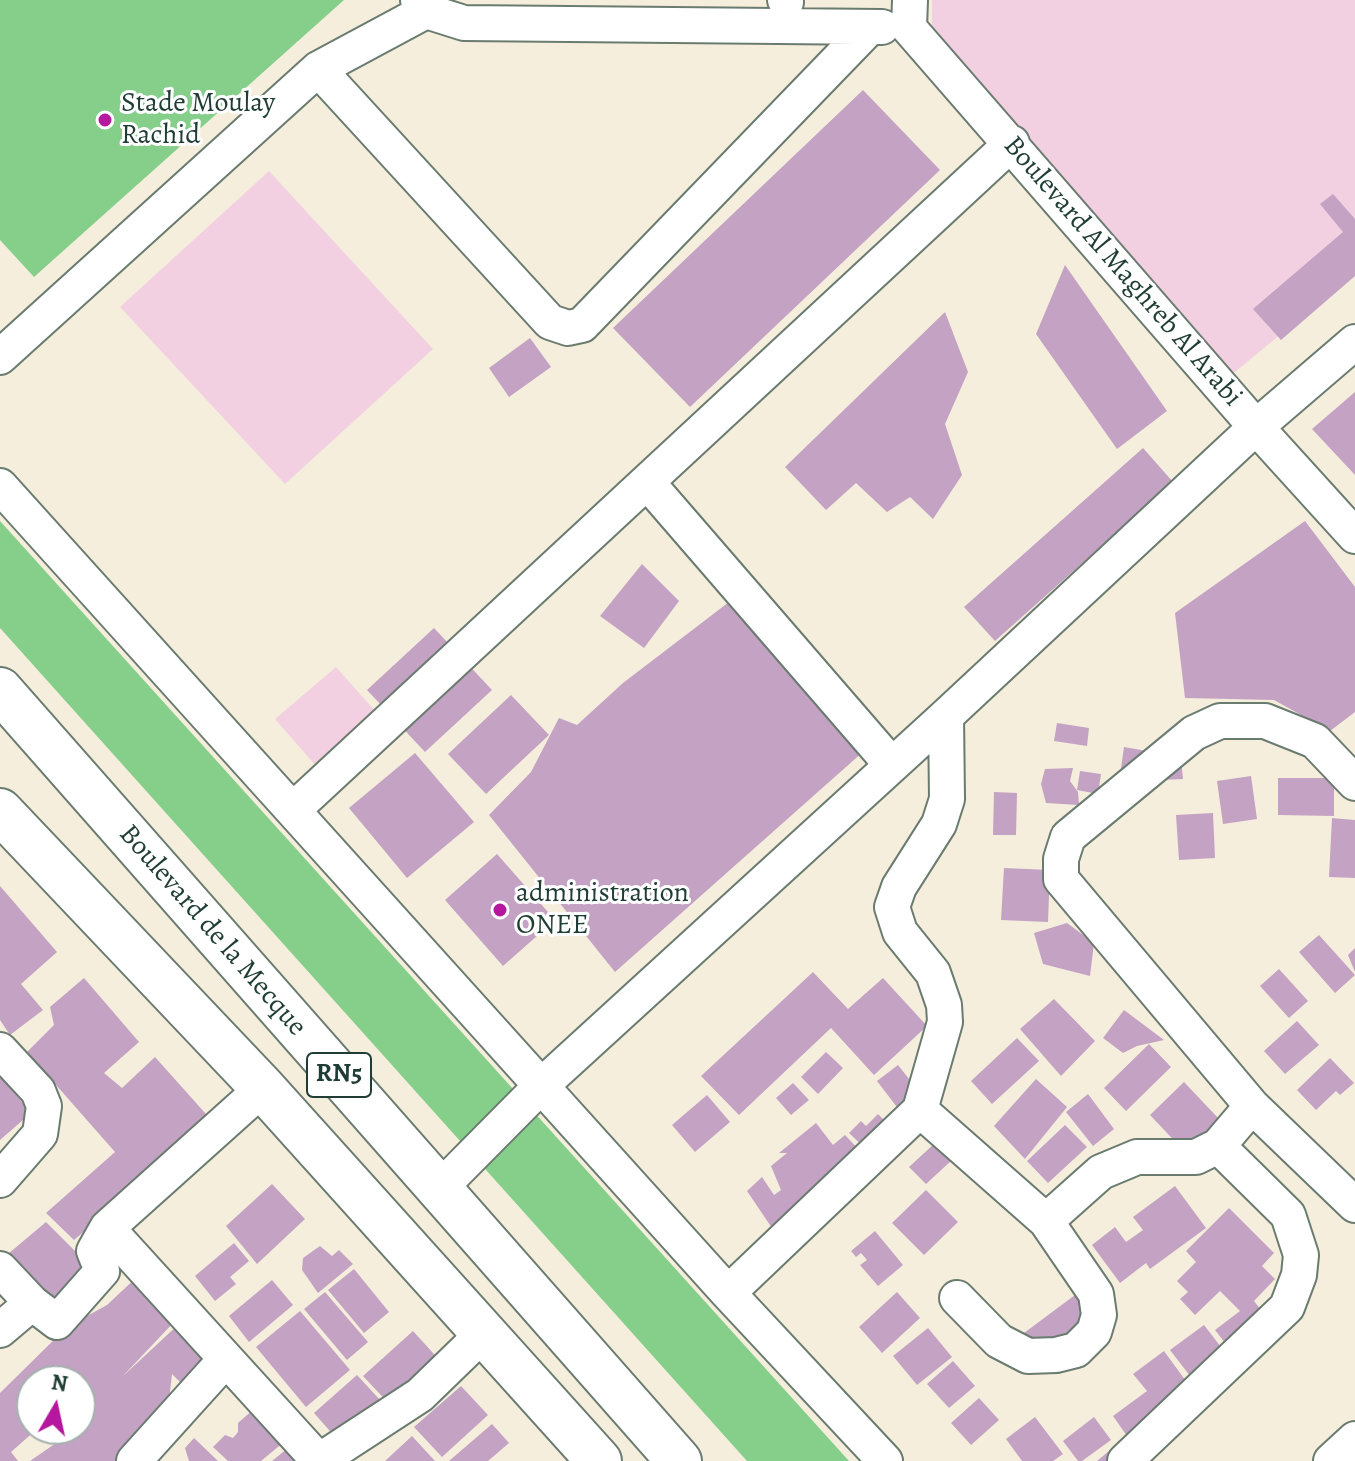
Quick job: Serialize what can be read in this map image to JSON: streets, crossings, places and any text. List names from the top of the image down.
{
  "streets": {
    "main road": ["Boulevard de la Mecque", "RN5"],
    "street": ["Boulevard Al Maghreb Al Arabi"]
  },
  "places": ["Stade Moulay Rachid", "administration ONEE"],
  "north": "top"
}
